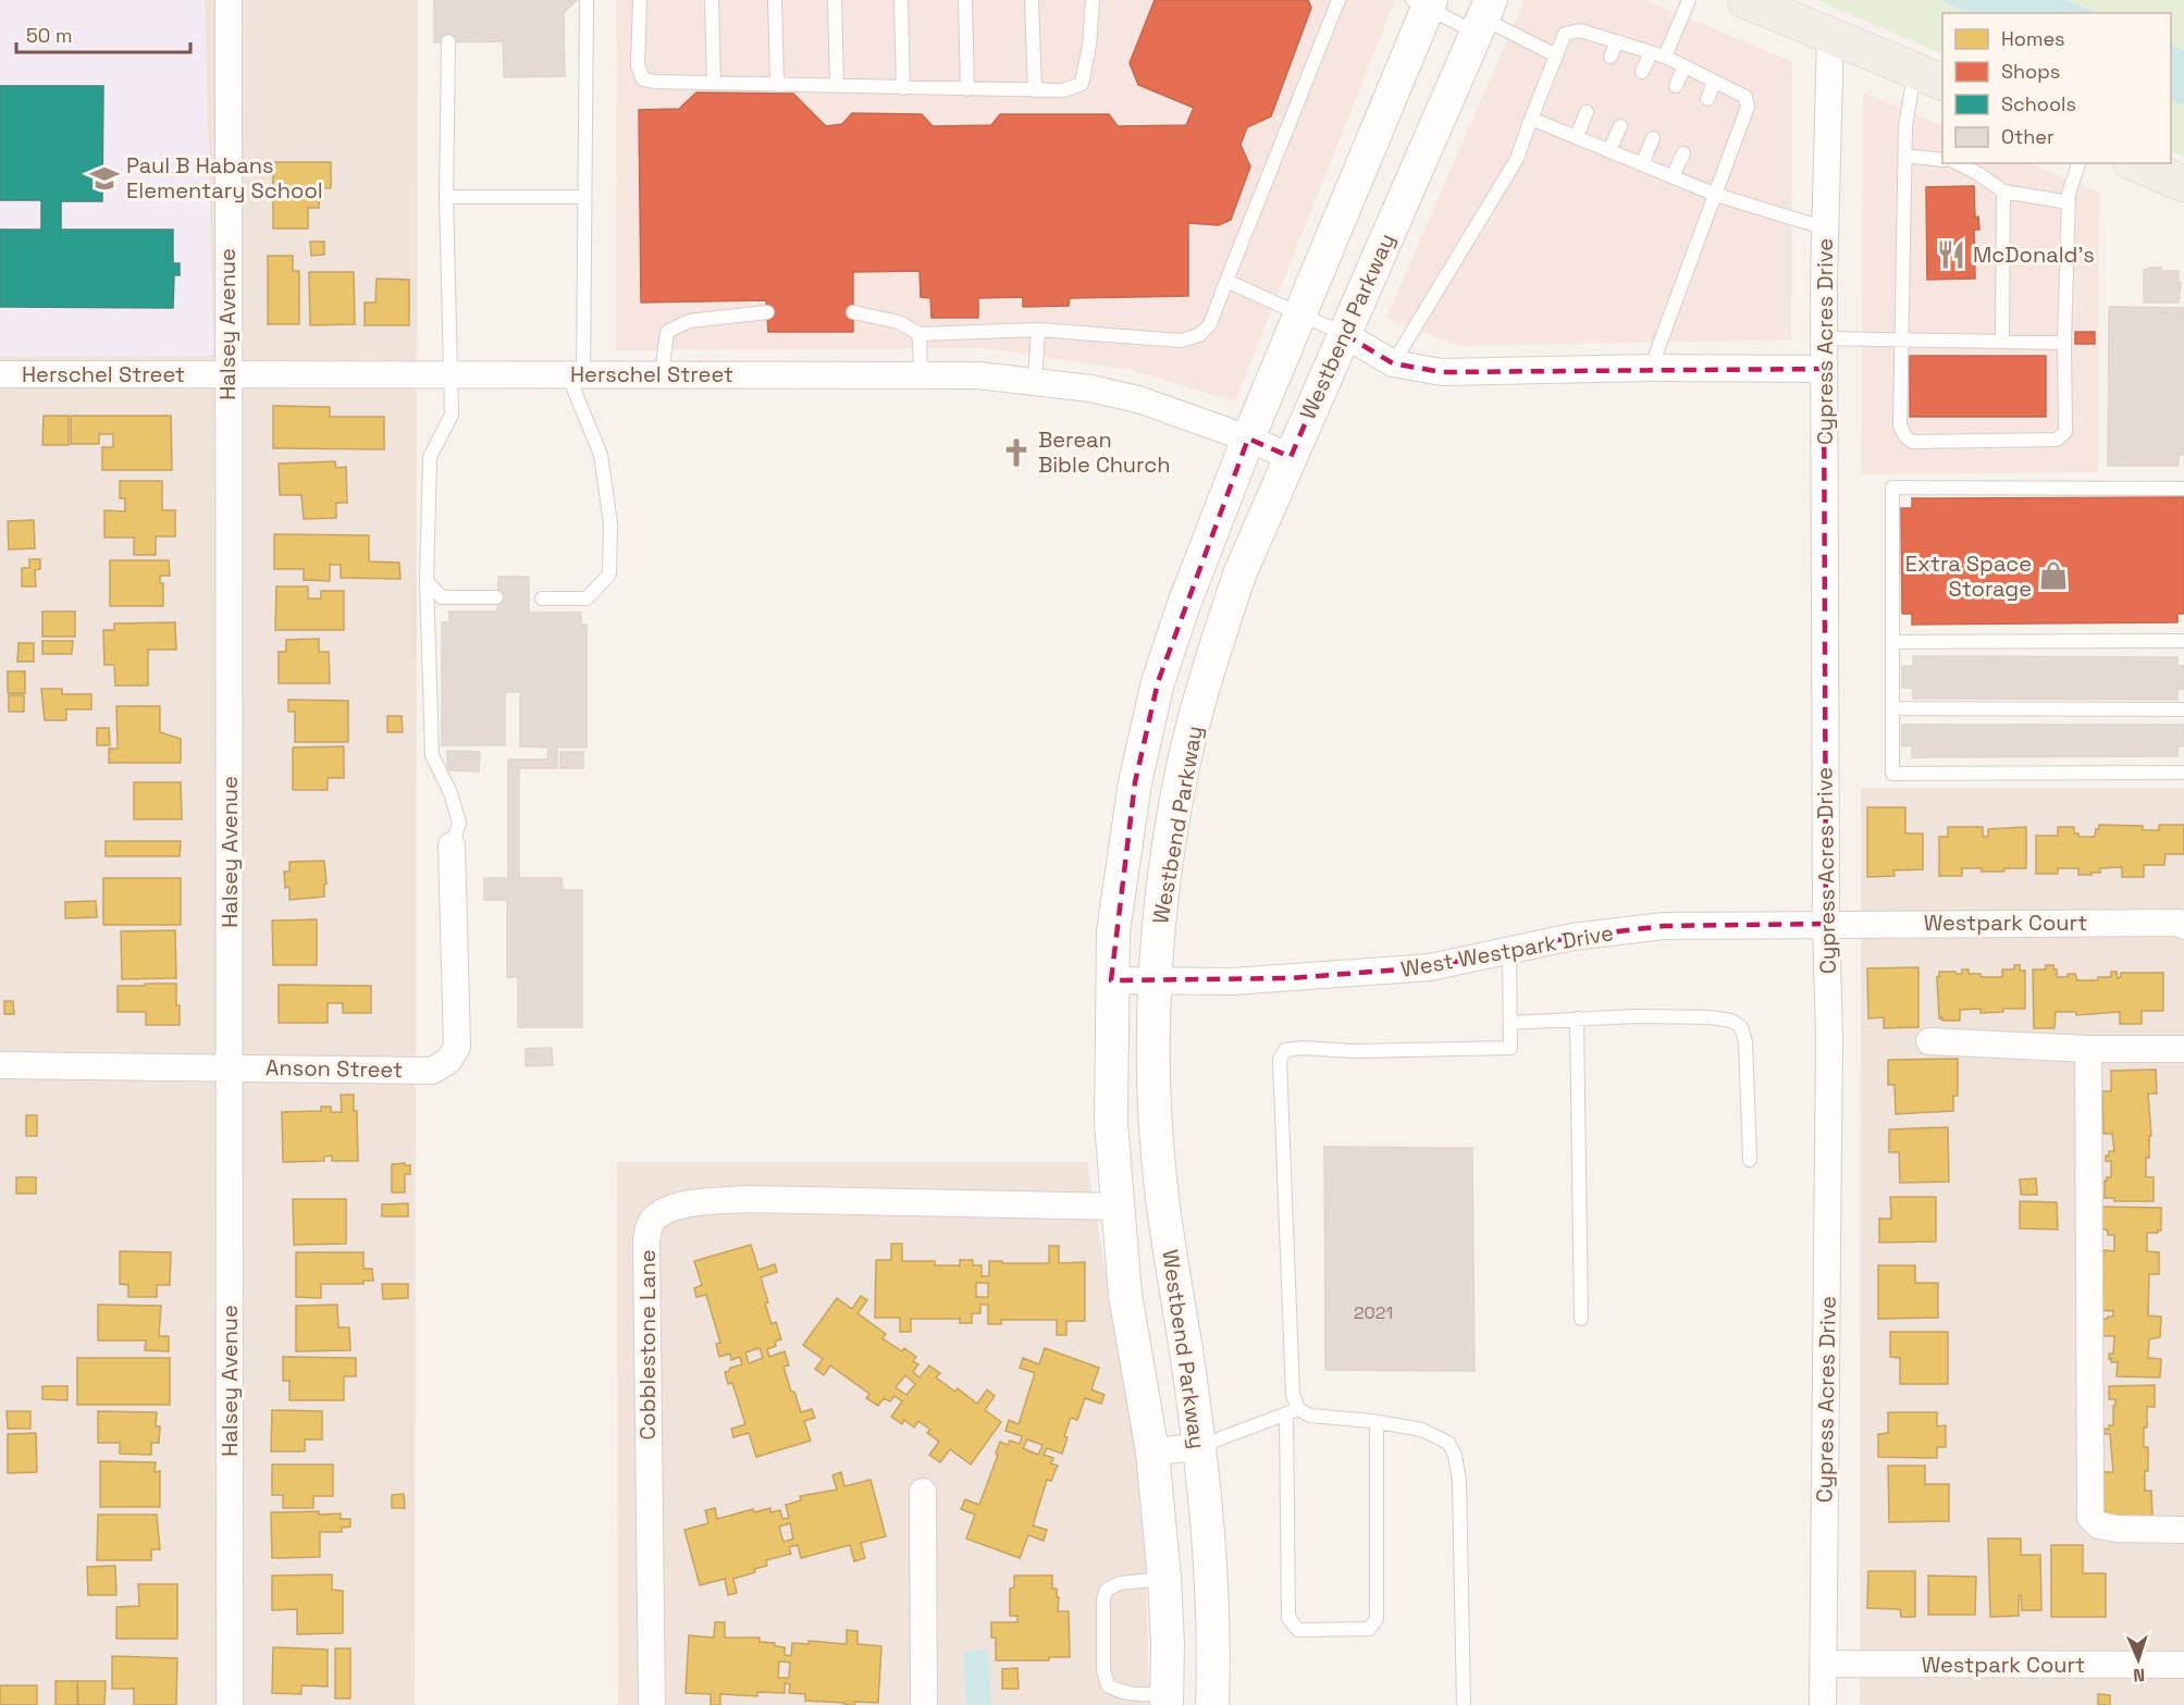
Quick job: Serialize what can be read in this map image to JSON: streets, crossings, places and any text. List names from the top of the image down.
{
  "streets": {
    "street": [
      "Halsey Avenue",
      "Westbend Parkway",
      "Cypress Acres Drive",
      "Herschel Street",
      "Westpark Court",
      "West Westpark Drive",
      "Anson Street",
      "Cobblestone Lane"
    ]
  },
  "crossings": [
    ["Halsey Avenue", "Herschel Street"],
    ["Halsey Avenue", "Anson Street"],
    ["Westbend Parkway", "Herschel Street"],
    ["Westbend Parkway", "West Westpark Drive"],
    ["Cypress Acres Drive", "Westpark Court"],
    ["Cypress Acres Drive", "West Westpark Drive"],
    ["Westpark Court", "West Westpark Drive"]
  ],
  "places": {
    "school or university": ["Paul B Habans Elementary School"],
    "restaurant": ["McDonald's"],
    "church": ["Berean Bible Church"],
    "shop": ["Extra Space Storage"]
  },
  "house_numbers": ["2021"],
  "legend": [
    "Homes",
    "Shops",
    "Schools",
    "Other"
  ],
  "scale_bar": "50 m",
  "north": "bottom"
}
